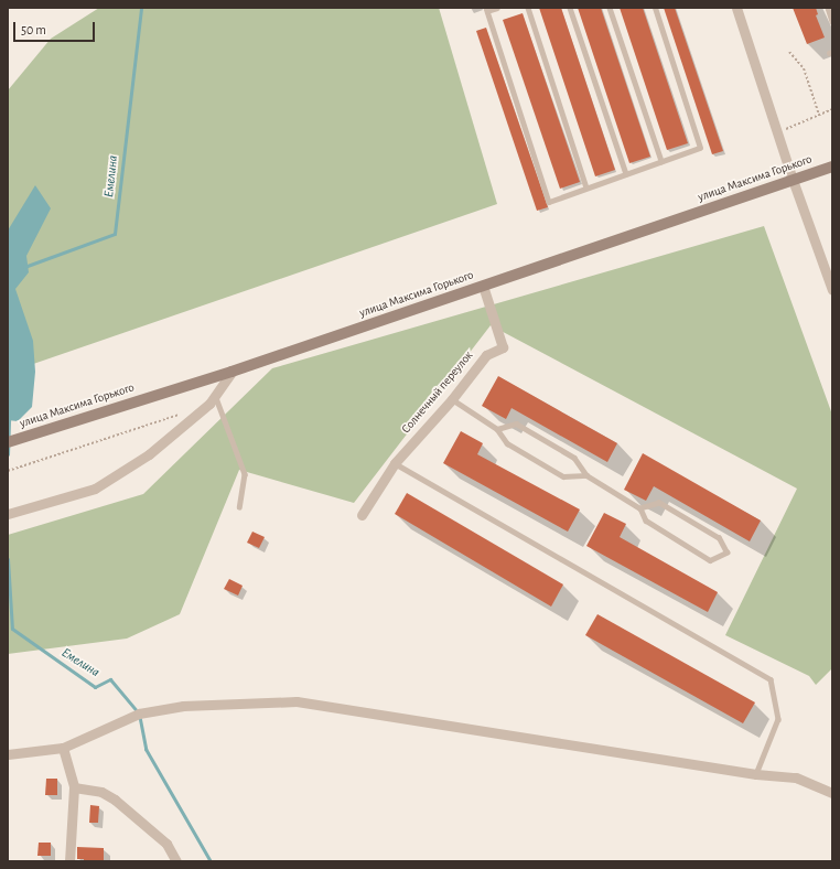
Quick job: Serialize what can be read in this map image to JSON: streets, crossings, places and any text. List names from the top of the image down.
{
  "streets": {
    "main road": ["улица Максима Горького"],
    "street": ["Солнечный переулок"]
  },
  "crossings": [
    ["улица Максима Горького", "Солнечный переулок"]
  ],
  "water": ["Емелина"],
  "scale_bar": "50 m"
}
